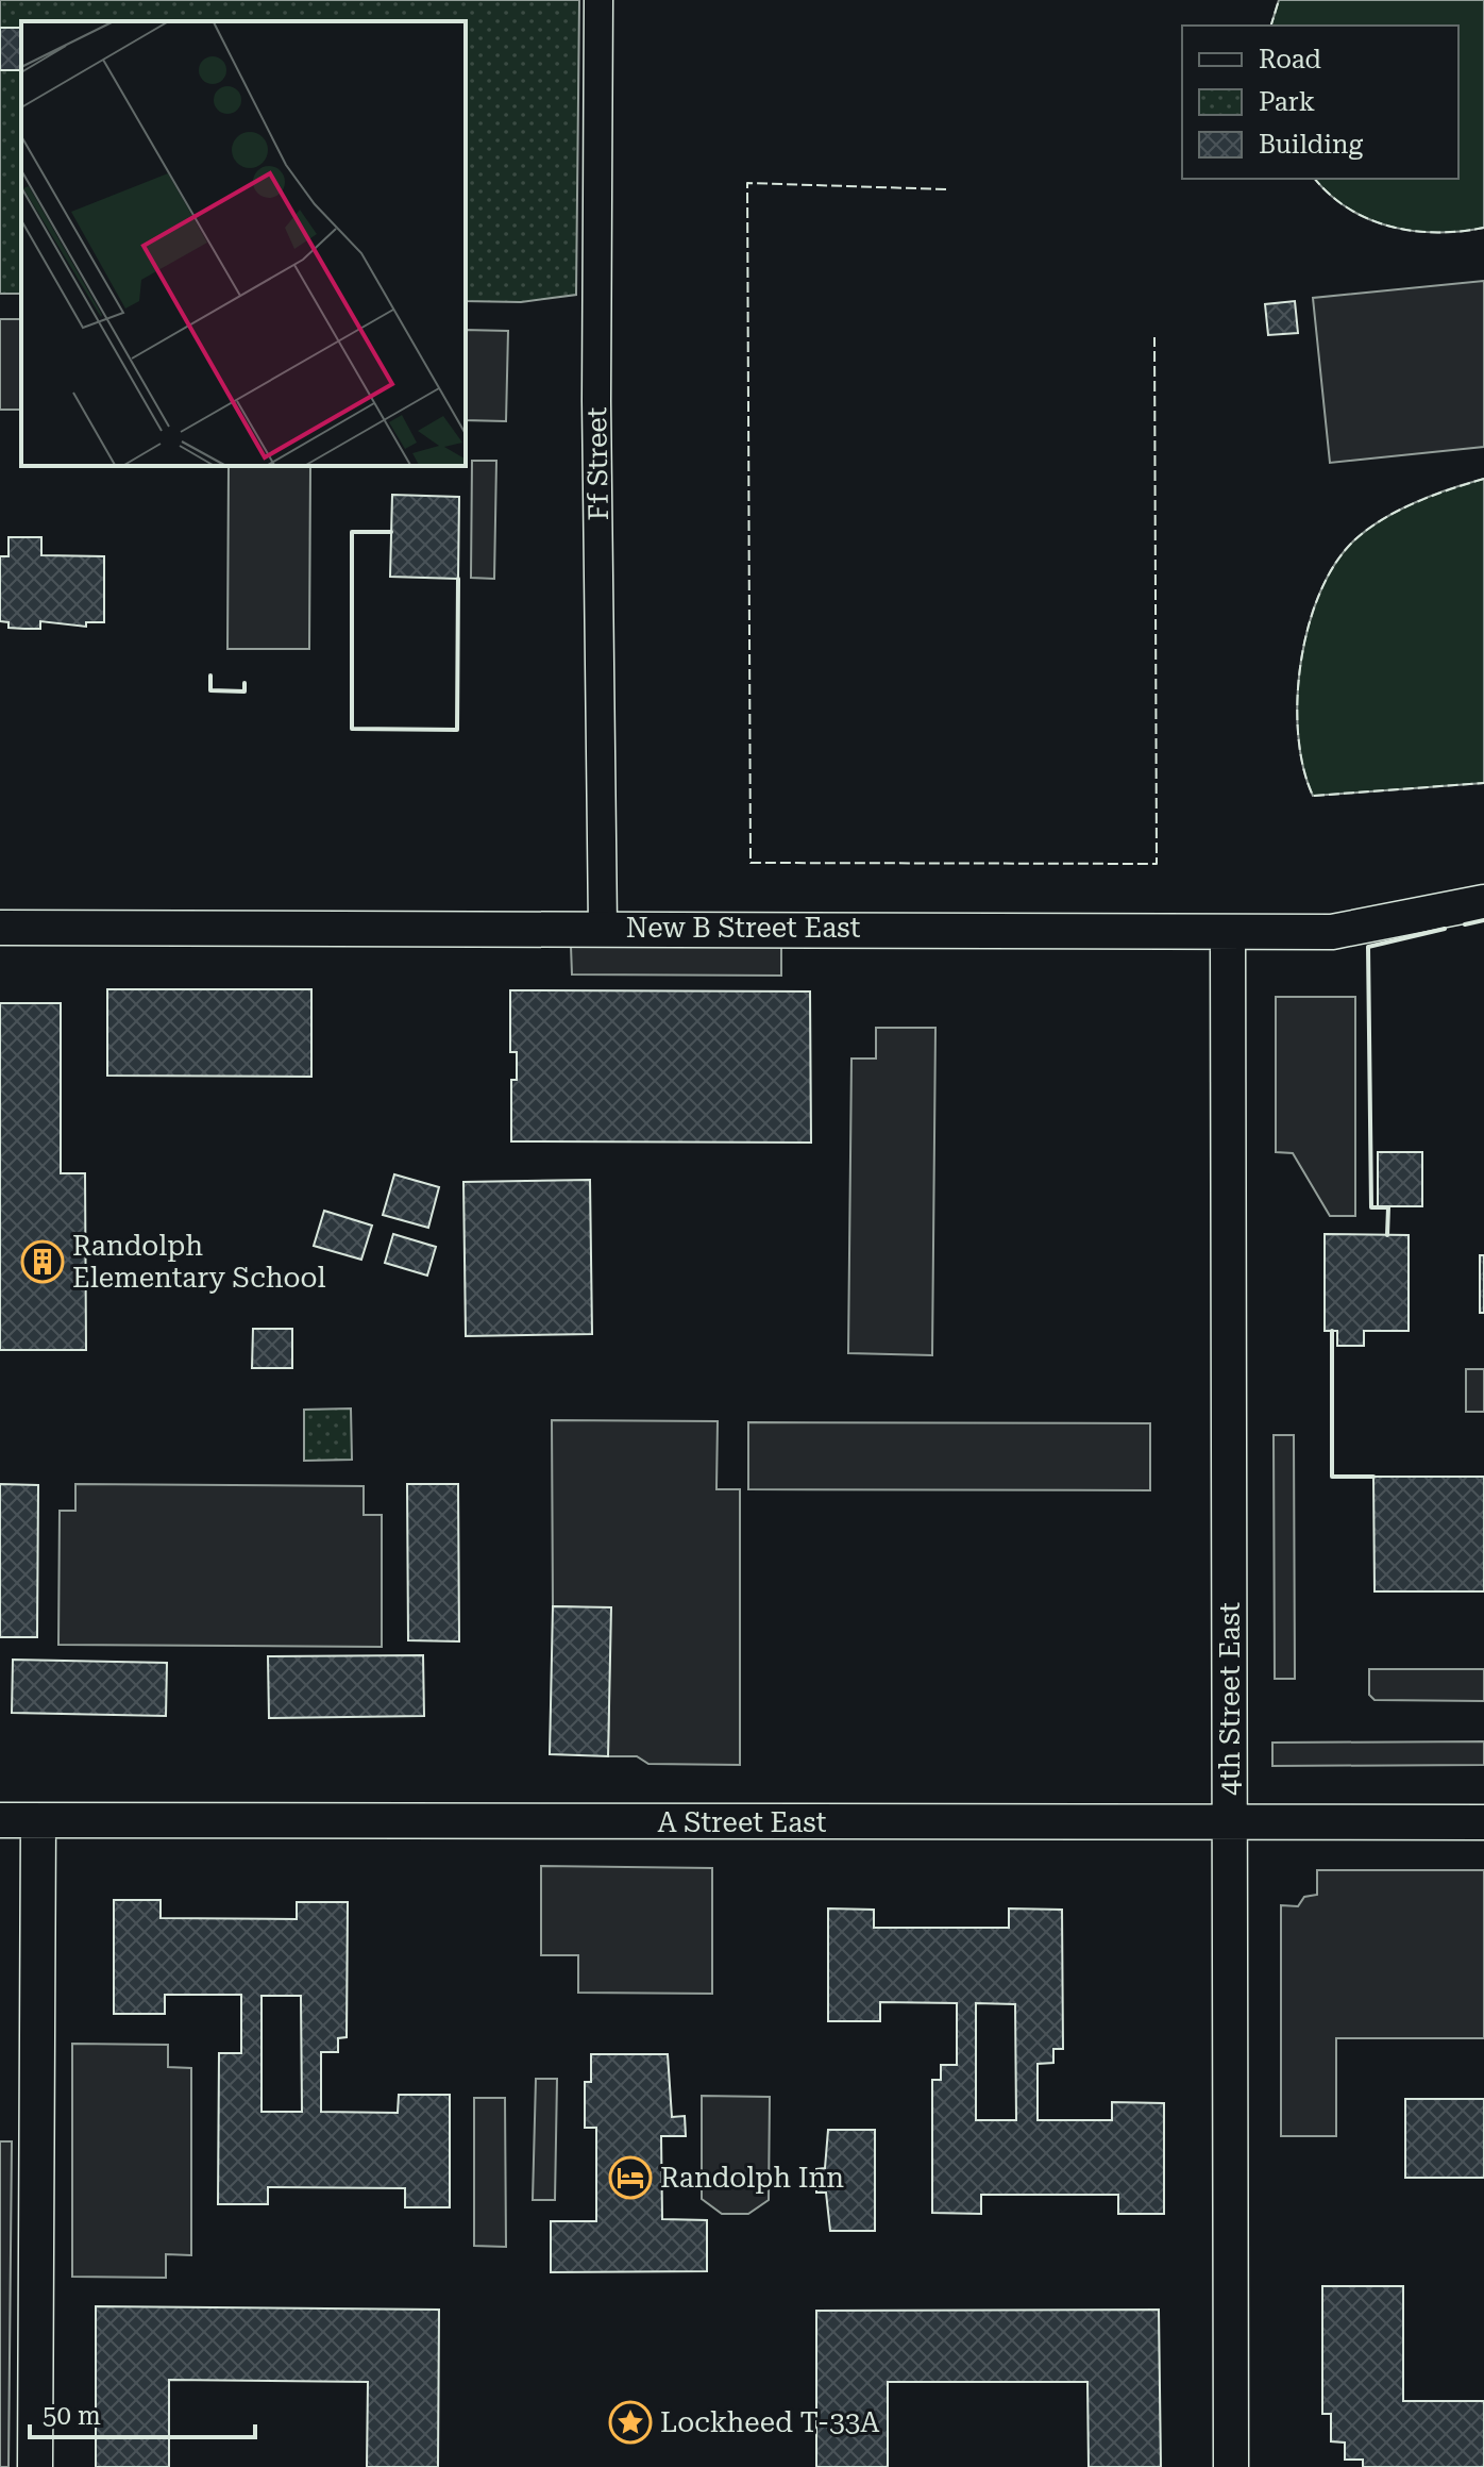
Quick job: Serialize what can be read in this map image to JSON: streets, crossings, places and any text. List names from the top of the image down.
{
  "streets": {
    "street": [
      "Ff Street",
      "New B Street East",
      "4th Street East",
      "A Street East"
    ]
  },
  "crossings": [
    ["Ff Street", "New B Street East"],
    ["New B Street East", "4th Street East"],
    ["4th Street East", "A Street East"]
  ],
  "places": {
    "building": ["Randolph Elementary School"],
    "hotel": ["Randolph Inn"],
    "place": ["Lockheed T-33A"]
  },
  "legend": ["Road", "Park", "Building"],
  "scale_bar": "50 m"
}
